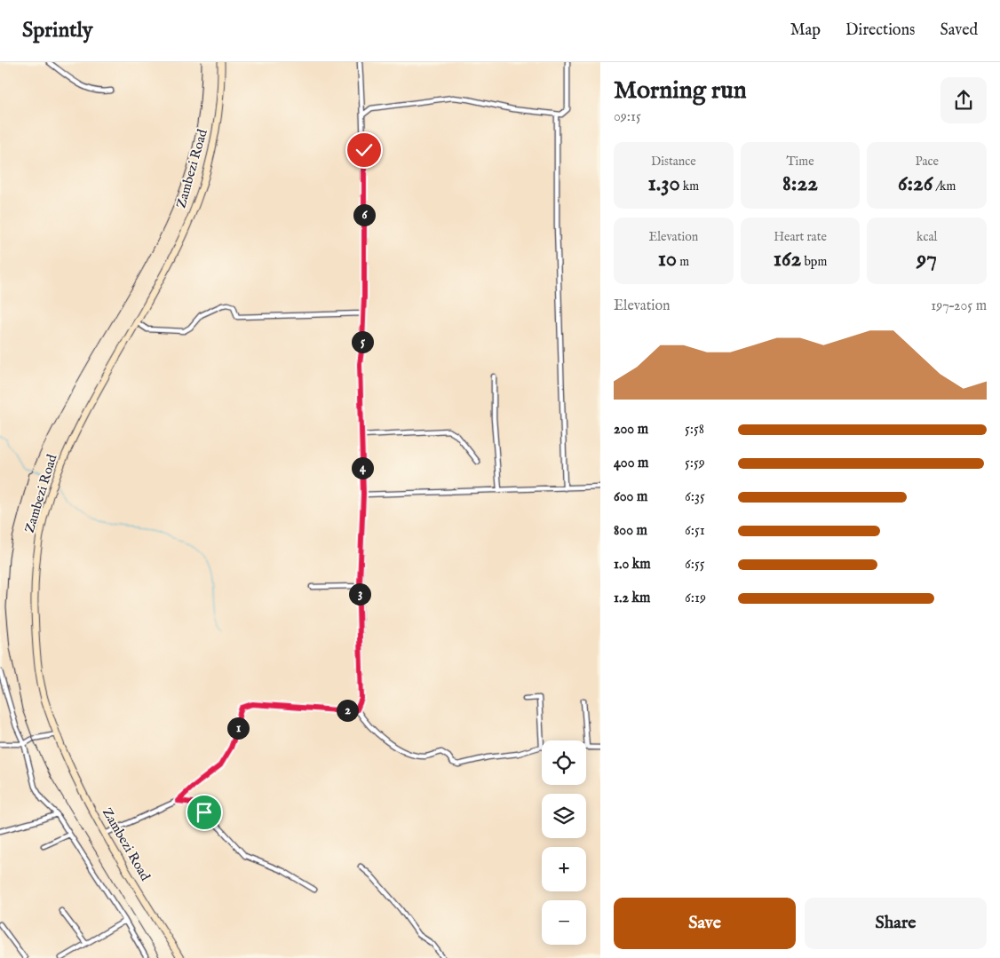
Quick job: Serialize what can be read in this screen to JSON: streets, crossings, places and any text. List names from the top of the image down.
{
  "streets": {
    "main road": ["Zambezi Road"]
  },
  "page": {
    "header": "Sprintly",
    "nav": ["Map", "Directions", "Saved"],
    "heading": ["Morning run", "09:15"],
    "stats": [
      ["Distance", "1.30 km"],
      ["Time", "8:22"],
      ["Pace", "6:26 /km"],
      ["Elevation", "10 m"],
      ["Heart rate", "162 bpm"],
      ["kcal", "97"]
    ],
    "pins": [
      "6",
      "5",
      "4",
      "3",
      "2",
      "1"
    ],
    "chart": ["Elevation", "197–205 m"],
    "list": [
      {
        "name": "200 m",
        "note": "5:58"
      },
      {
        "name": "400 m",
        "note": "5:59"
      },
      {
        "name": "600 m",
        "note": "6:35"
      },
      {
        "name": "800 m",
        "note": "6:51"
      },
      {
        "name": "1.0 km",
        "note": "6:55"
      },
      {
        "name": "1.2 km",
        "note": "6:19"
      }
    ],
    "map_buttons": ["+", "−"],
    "buttons": ["Save", "Share"]
  }
}
